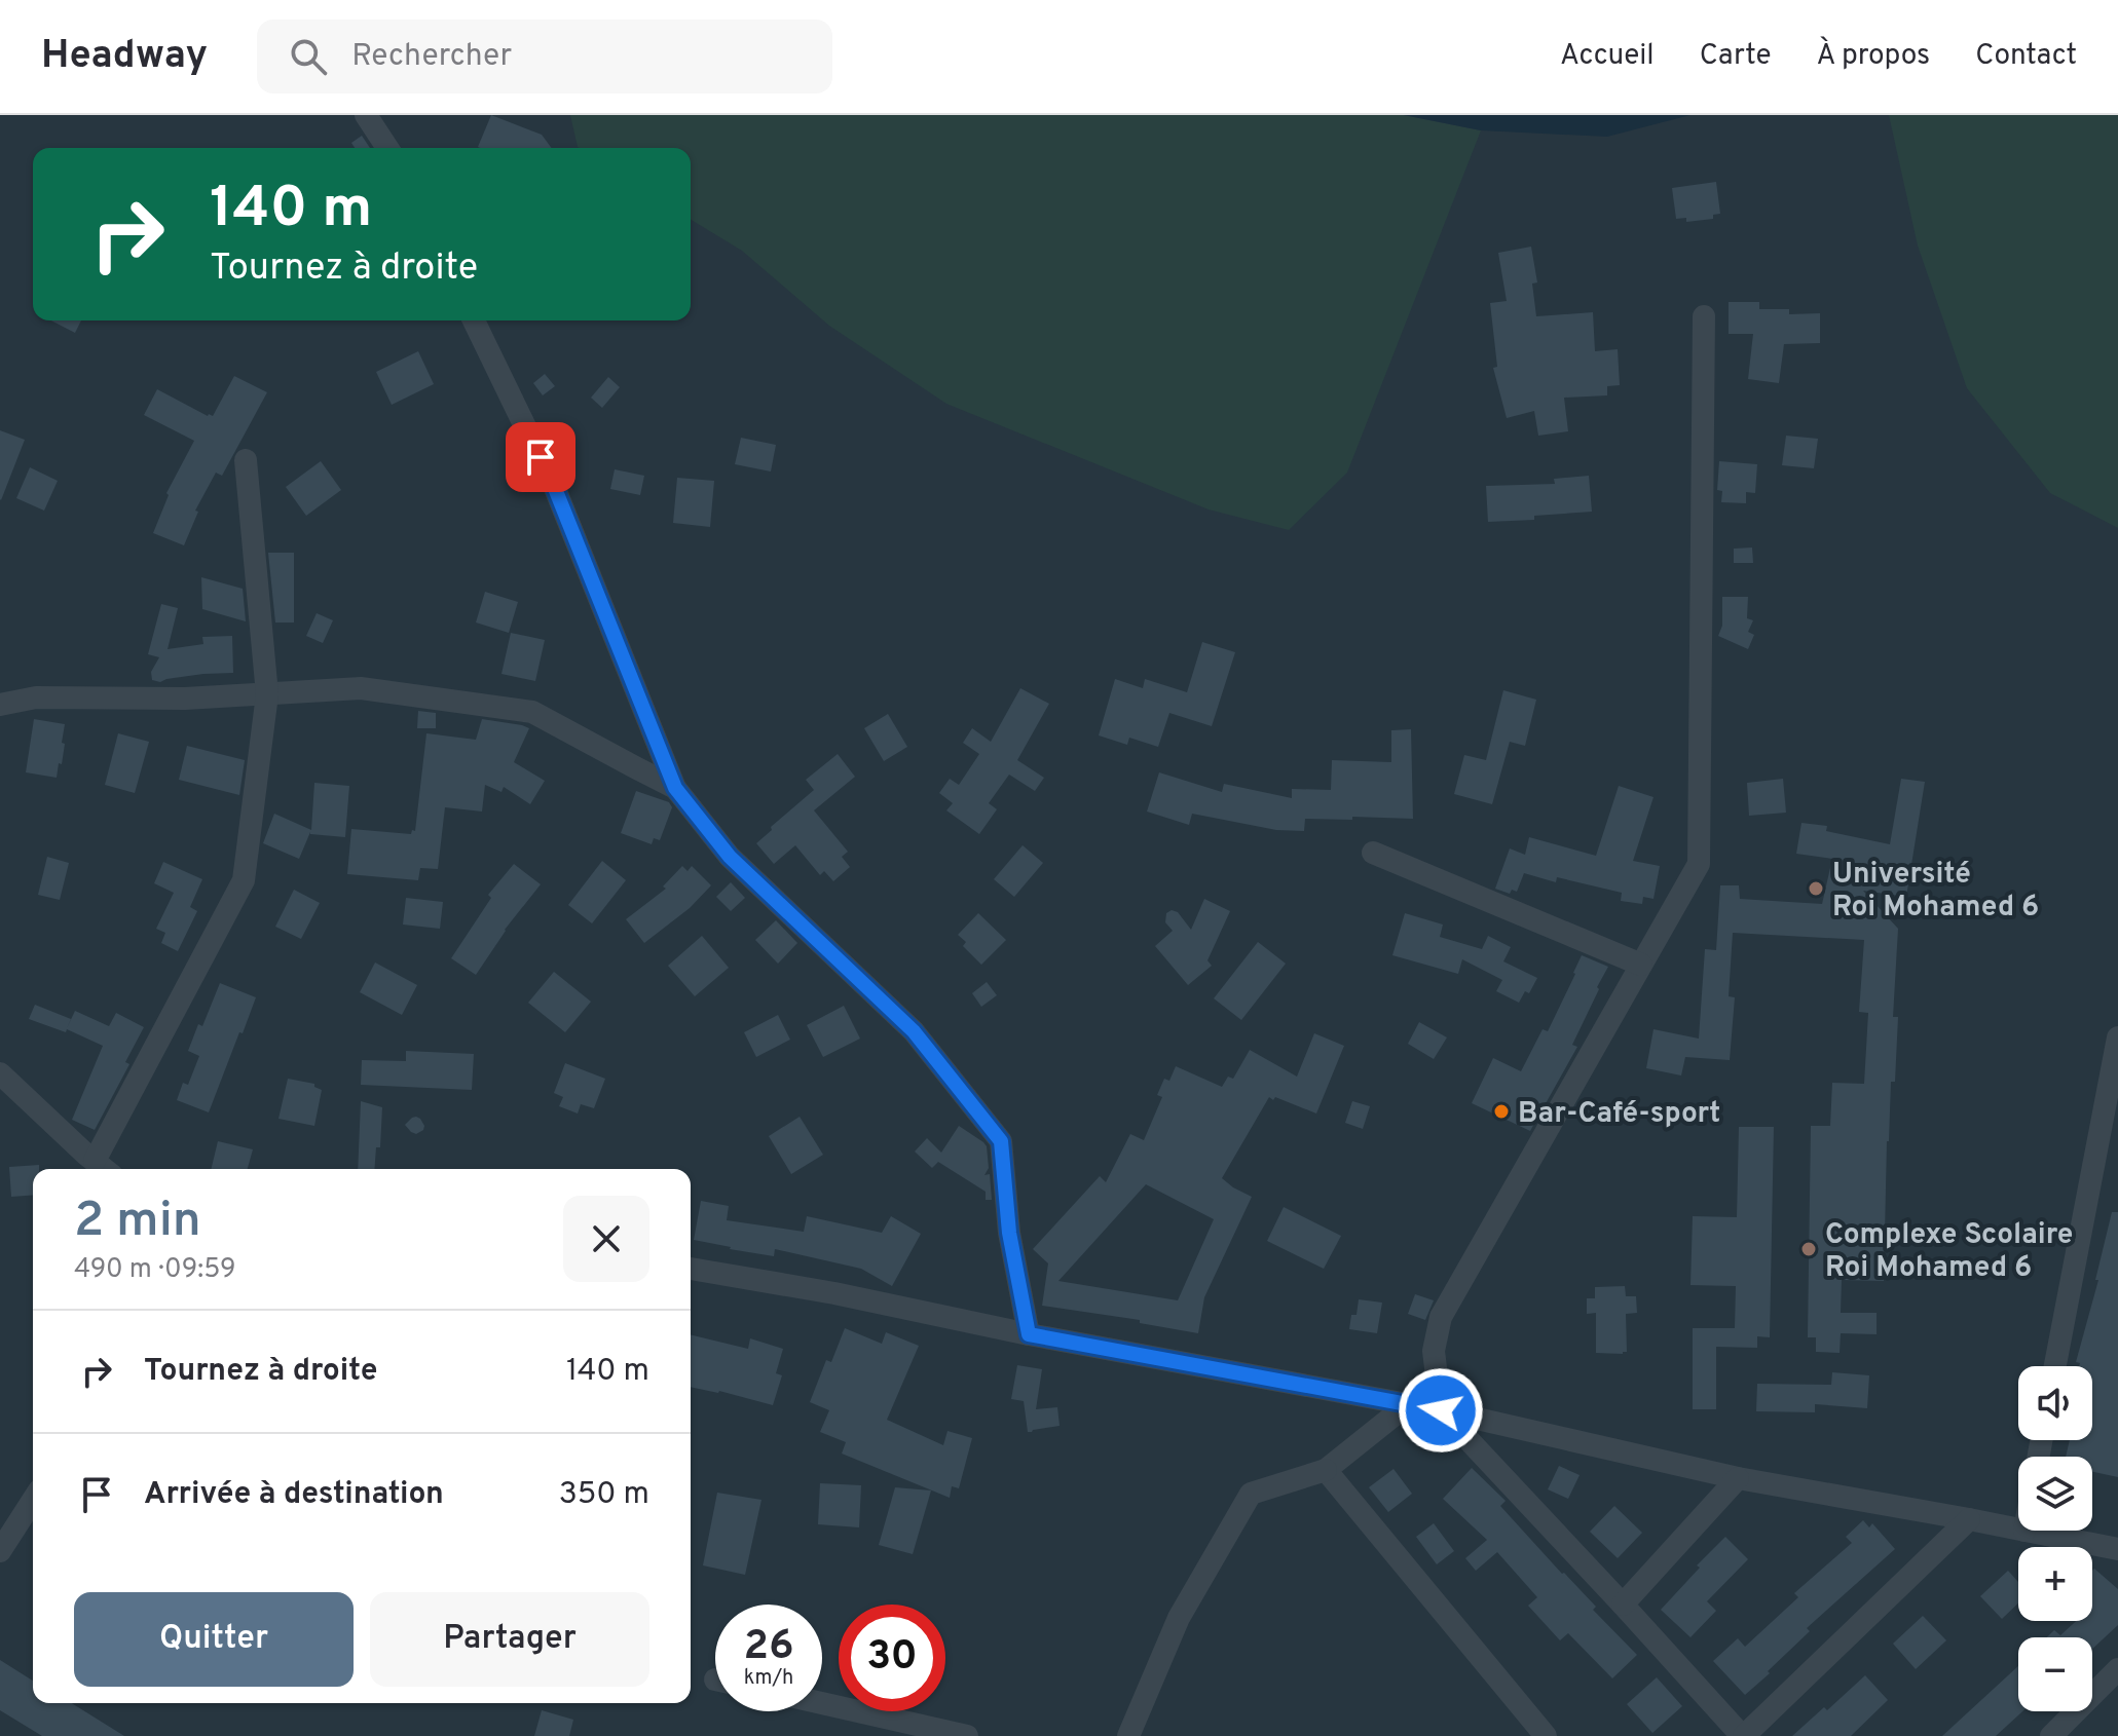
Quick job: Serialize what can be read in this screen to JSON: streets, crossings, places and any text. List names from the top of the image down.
{
  "places": ["Université Roi Mohamed 6", "Bar-Café-sport", "Complexe Scolaire Roi Mohamed 6"],
  "page": {
    "header": "Headway",
    "search": "Rechercher",
    "nav": [
      "Accueil",
      "Carte",
      "À propos",
      "Contact"
    ],
    "turn": ["140 m", "Tournez à droite"],
    "heading": ["2 min", "490 m · 09:59"],
    "list": [
      {
        "name": "Tournez à droite",
        "value": "140 m"
      },
      {
        "name": "Arrivée à destination",
        "value": "350 m"
      }
    ],
    "map_buttons": ["+", "−"],
    "buttons": ["Quitter", "Partager"],
    "speed": "26 km/h",
    "limit": "30"
  }
}
